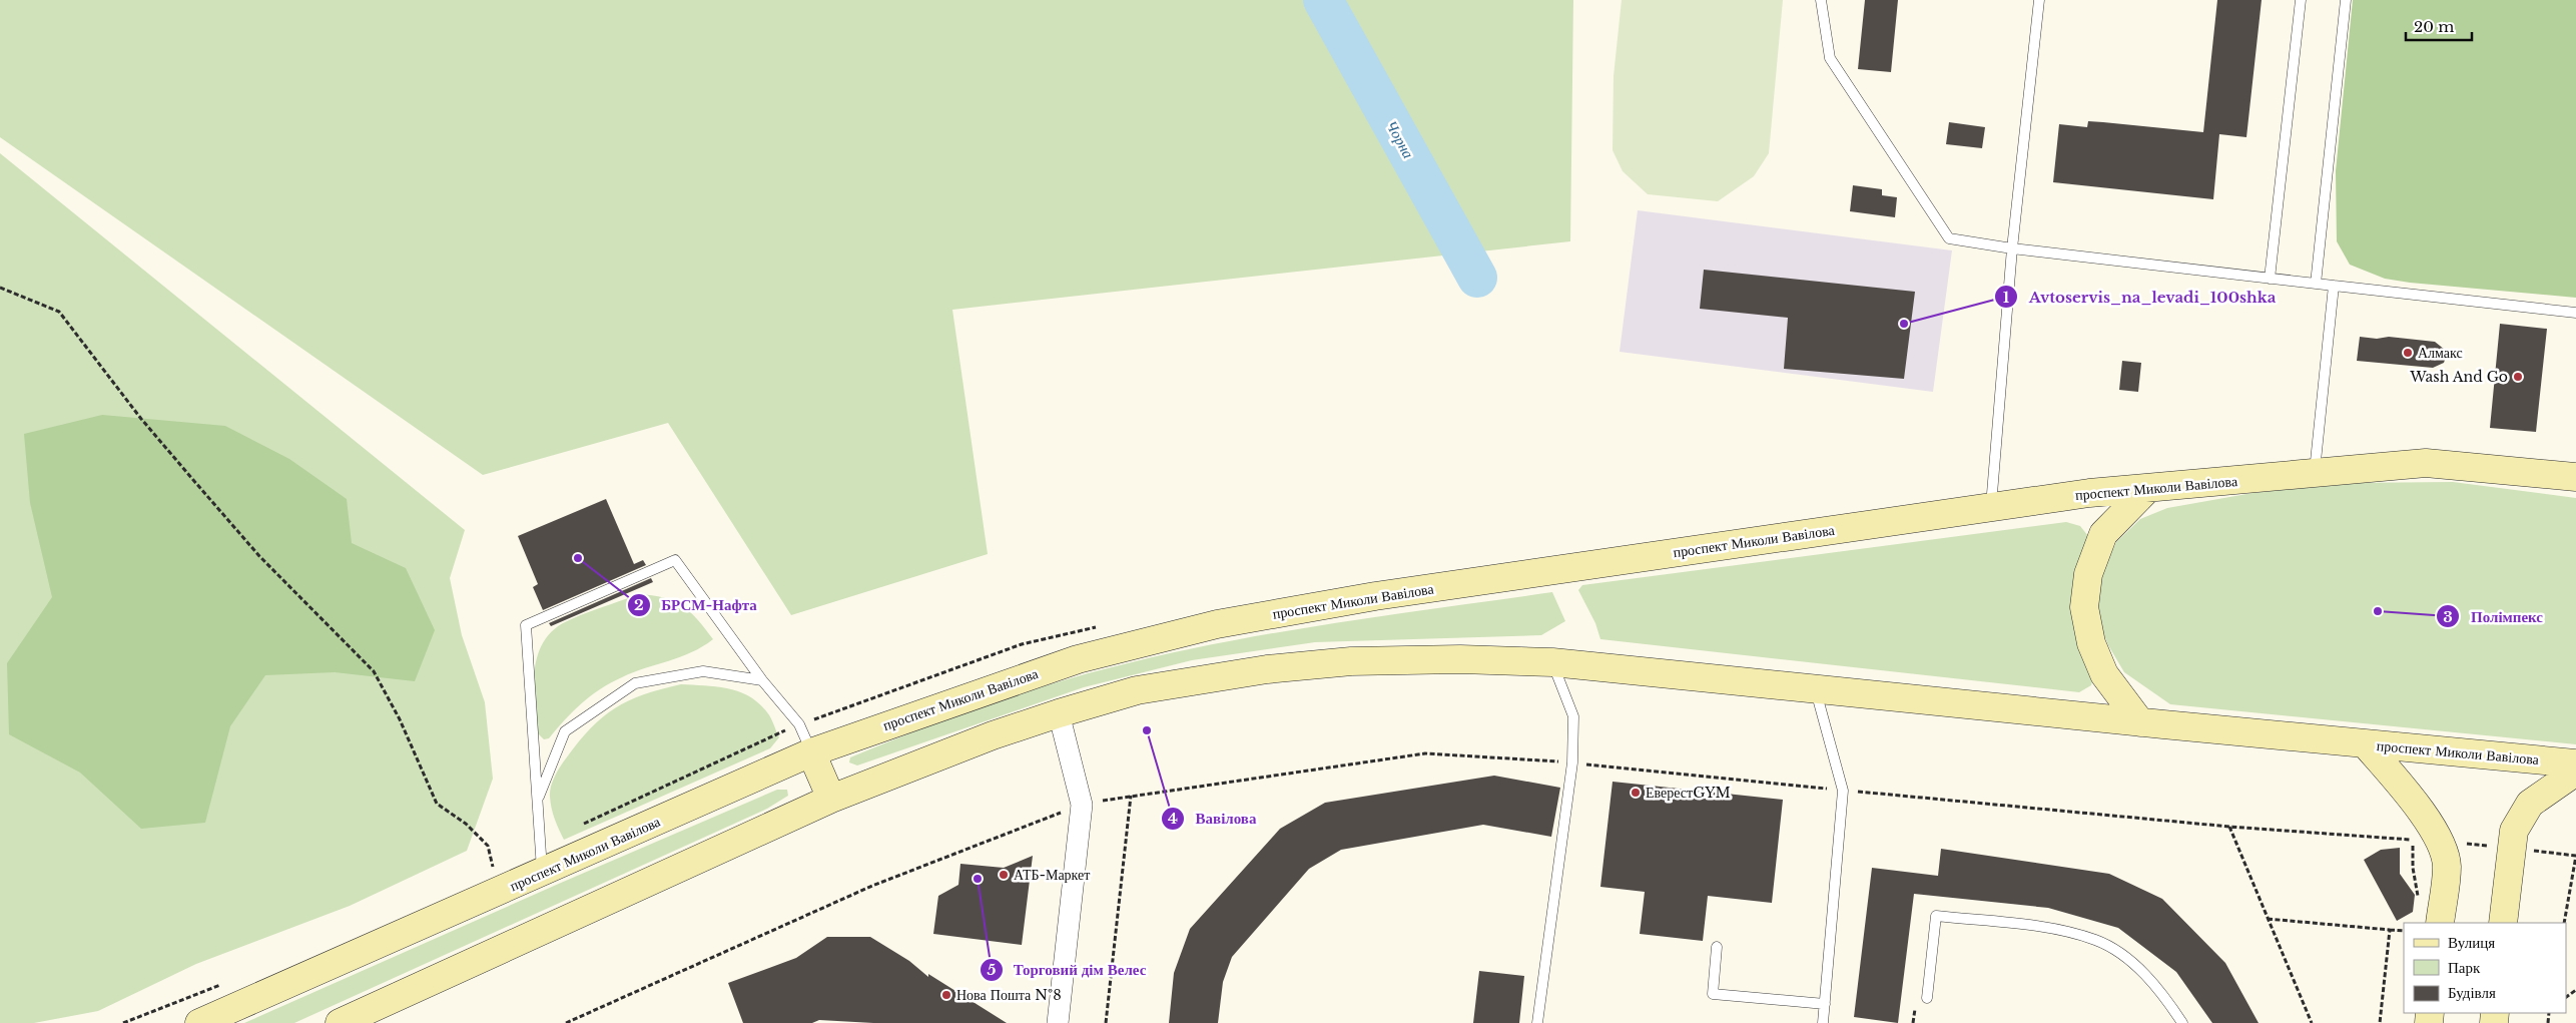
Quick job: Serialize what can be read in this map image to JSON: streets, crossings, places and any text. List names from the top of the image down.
{
  "streets": {
    "main road": ["проспект Миколи Вавілова"]
  },
  "water": ["Чорна"],
  "places": [
    "Avtoservis_na_levadi_100shka",
    "Алмакс",
    "Wash And Go",
    "БРСМ-Нафта",
    "Полімпекс",
    "Вавілова",
    "ЕверестGYM",
    "АТБ-Маркет",
    "Торговий дім Велес",
    "Нова Пошта №8"
  ],
  "legend": ["Вулиця", "Парк", "Будівля"],
  "scale_bar": "20 m"
}
